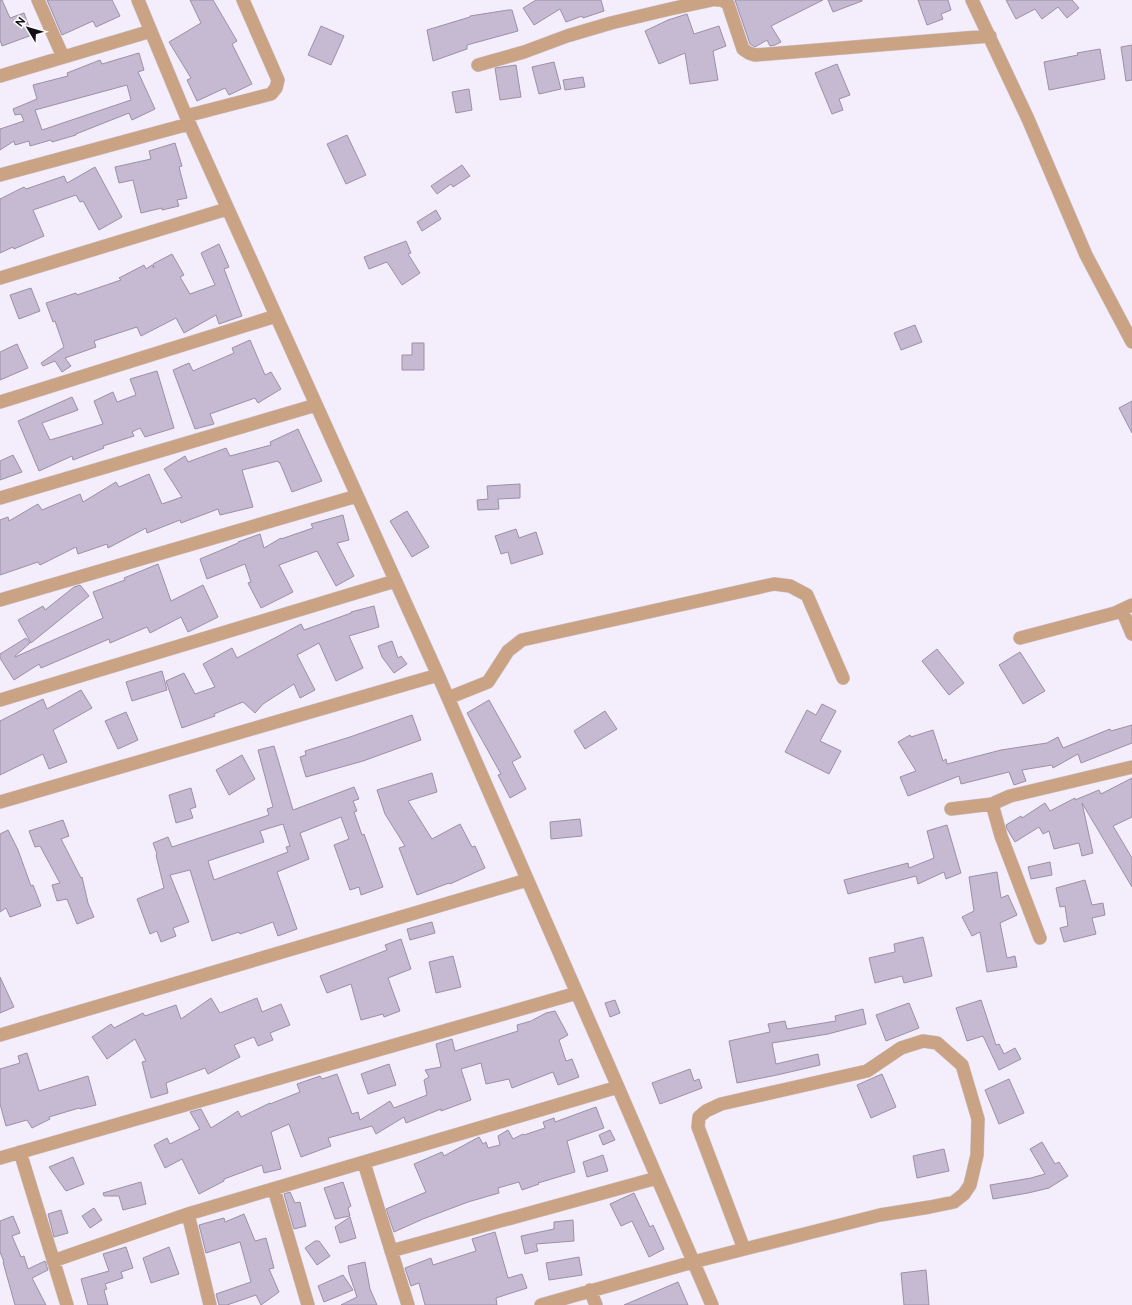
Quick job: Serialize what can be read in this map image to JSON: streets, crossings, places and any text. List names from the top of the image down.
{
  "north": "top left"
}
